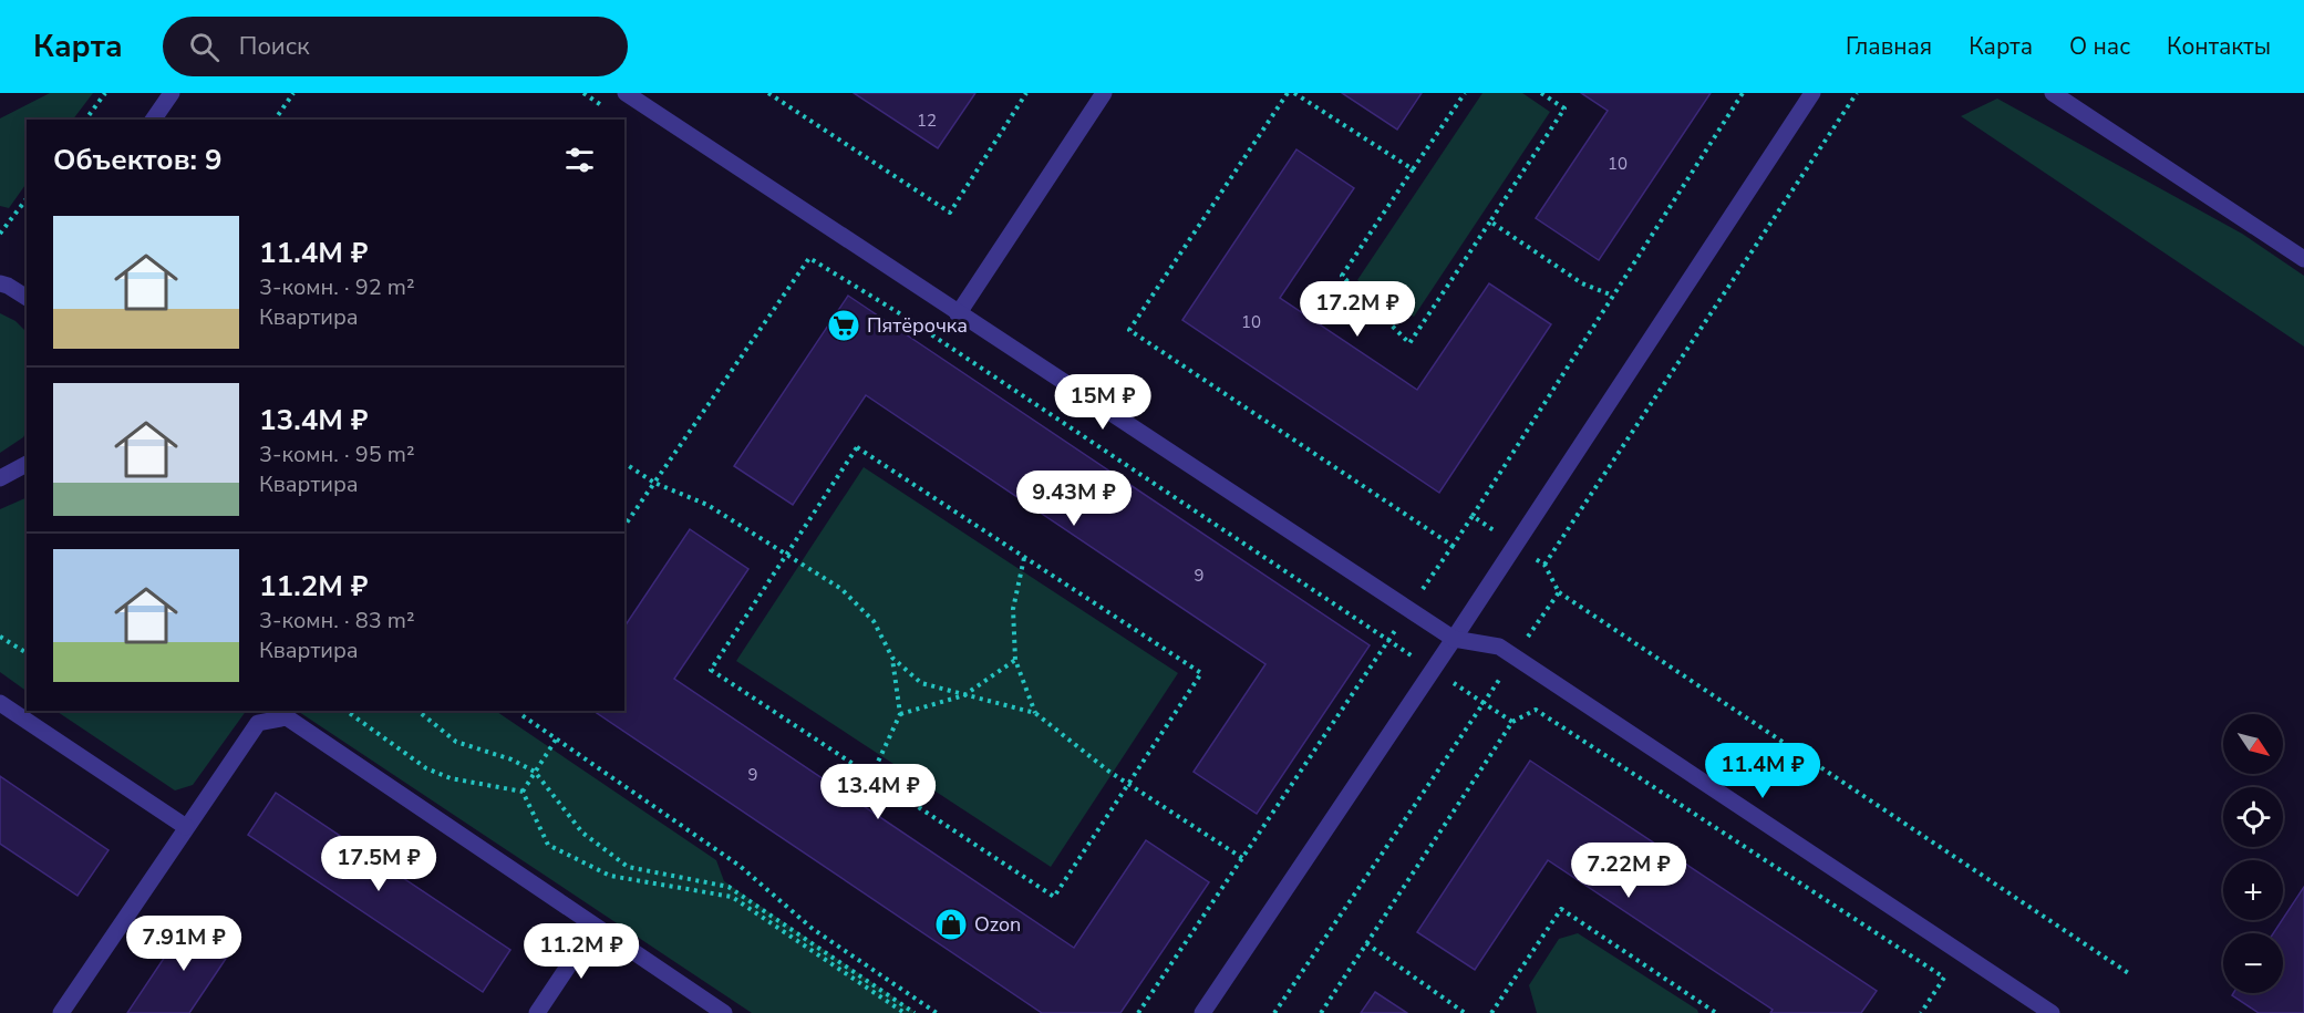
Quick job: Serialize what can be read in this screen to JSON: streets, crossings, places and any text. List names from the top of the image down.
{
  "places": {
    "supermarket": ["Пятёрочка"],
    "shop": ["Ozon"]
  },
  "house_numbers": [
    "12",
    "10",
    "10",
    "9",
    "9"
  ],
  "north": "bottom right",
  "page": {
    "header": "Карта",
    "search": "Поиск",
    "nav": [
      "Главная",
      "Карта",
      "О нас",
      "Контакты"
    ],
    "heading": "Объектов: 9",
    "list": [
      {
        "name": "11.4M ₽",
        "note": "3-комн. · 92 m² · Квартира"
      },
      {
        "name": "13.4M ₽",
        "note": "3-комн. · 95 m² · Квартира"
      },
      {
        "name": "11.2M ₽",
        "note": "3-комн. · 83 m² · Квартира"
      }
    ],
    "price": [
      "17.2M ₽",
      "15M ₽",
      "9.43M ₽",
      "11.4M ₽",
      "13.4M ₽",
      "17.5M ₽",
      "7.22M ₽",
      "7.91M ₽",
      "11.2M ₽"
    ],
    "map_buttons": ["+", "−"]
  }
}
